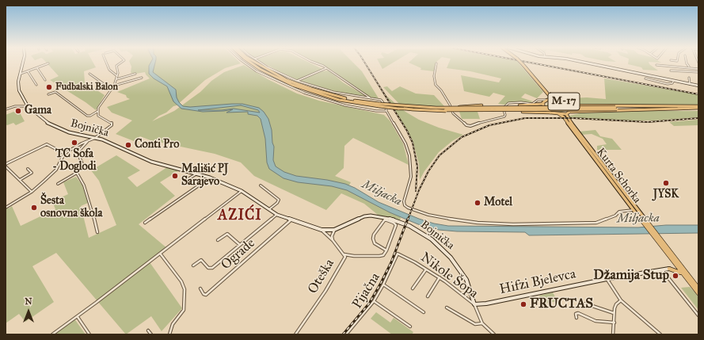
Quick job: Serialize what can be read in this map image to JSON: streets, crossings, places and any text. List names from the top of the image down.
{
  "streets": {
    "main road": [
      "M-17",
      "Bojnička",
      "Kurta Schorka",
      "Hifzi Bjelevca"
    ],
    "street": [
      "Ograde",
      "Nikole Šopa",
      "Oteška",
      "Pijačna"
    ]
  },
  "crossings": [
    ["M-17", "Kurta Schorka"],
    ["Bojnička", "Ograde"],
    ["Bojnička", "Nikole Šopa"],
    ["Bojnička", "Hifzi Bjelevca"],
    ["Nikole Šopa", "Hifzi Bjelevca"],
    ["Nikole Šopa", "Pijačna"]
  ],
  "districts": ["AZIĆI"],
  "water": ["Miljacka"],
  "places": [
    "Fudbalski Balon",
    "Gama",
    "TC Sofa - Doglodi",
    "Conti Pro",
    "Mališić PJ Sarajevo",
    "JYSK",
    "Motel",
    "Šesta osnovna škola",
    "Džamija Stup",
    "FRUCTAS"
  ],
  "north": "top"
}
